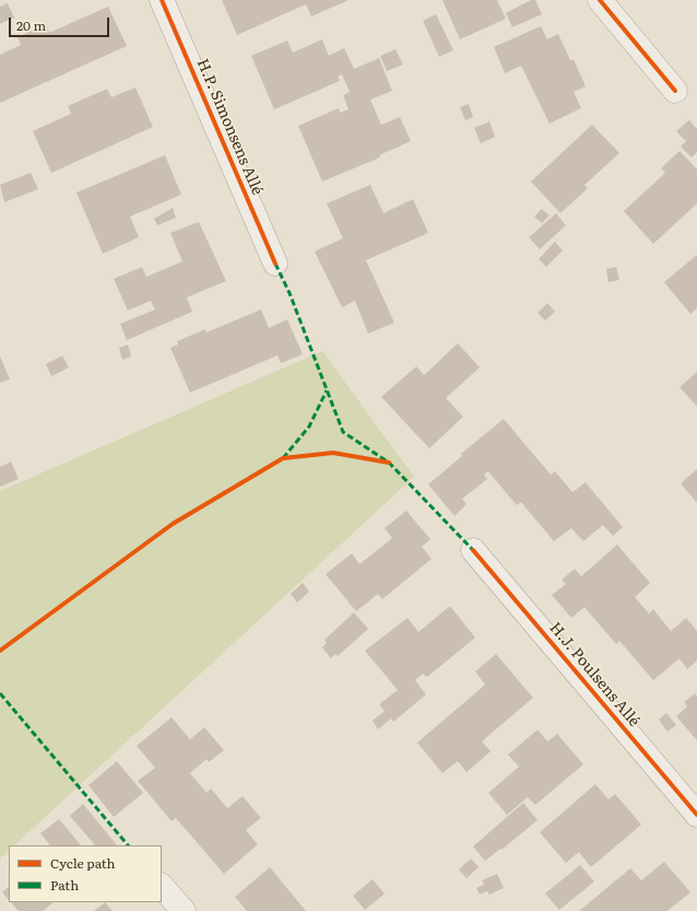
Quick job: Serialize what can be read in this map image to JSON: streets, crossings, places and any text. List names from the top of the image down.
{
  "streets": {
    "street": ["H.P. Simonsens Allé", "H.J. Poulsens Allé"]
  },
  "legend": ["Cycle path", "Path"],
  "scale_bar": "20 m"
}
